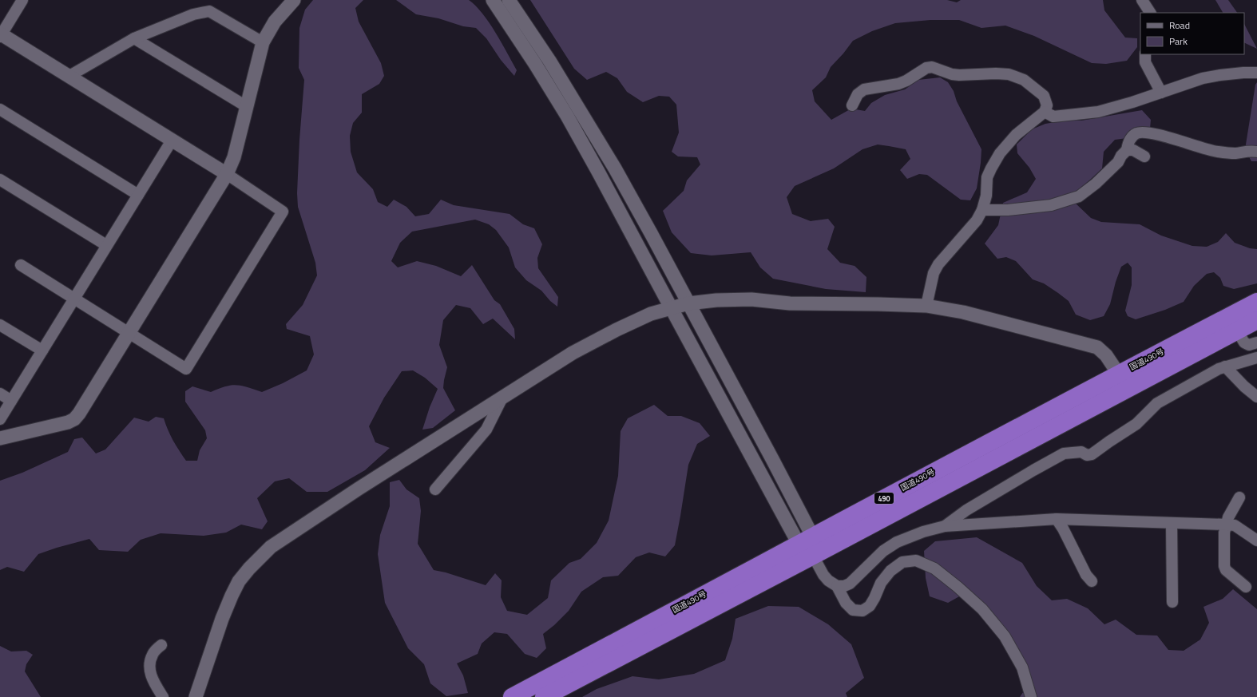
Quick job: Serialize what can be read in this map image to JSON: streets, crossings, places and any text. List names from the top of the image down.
{
  "streets": {
    "highway": ["国道490号", "490"]
  },
  "legend": ["Road", "Park"]
}
